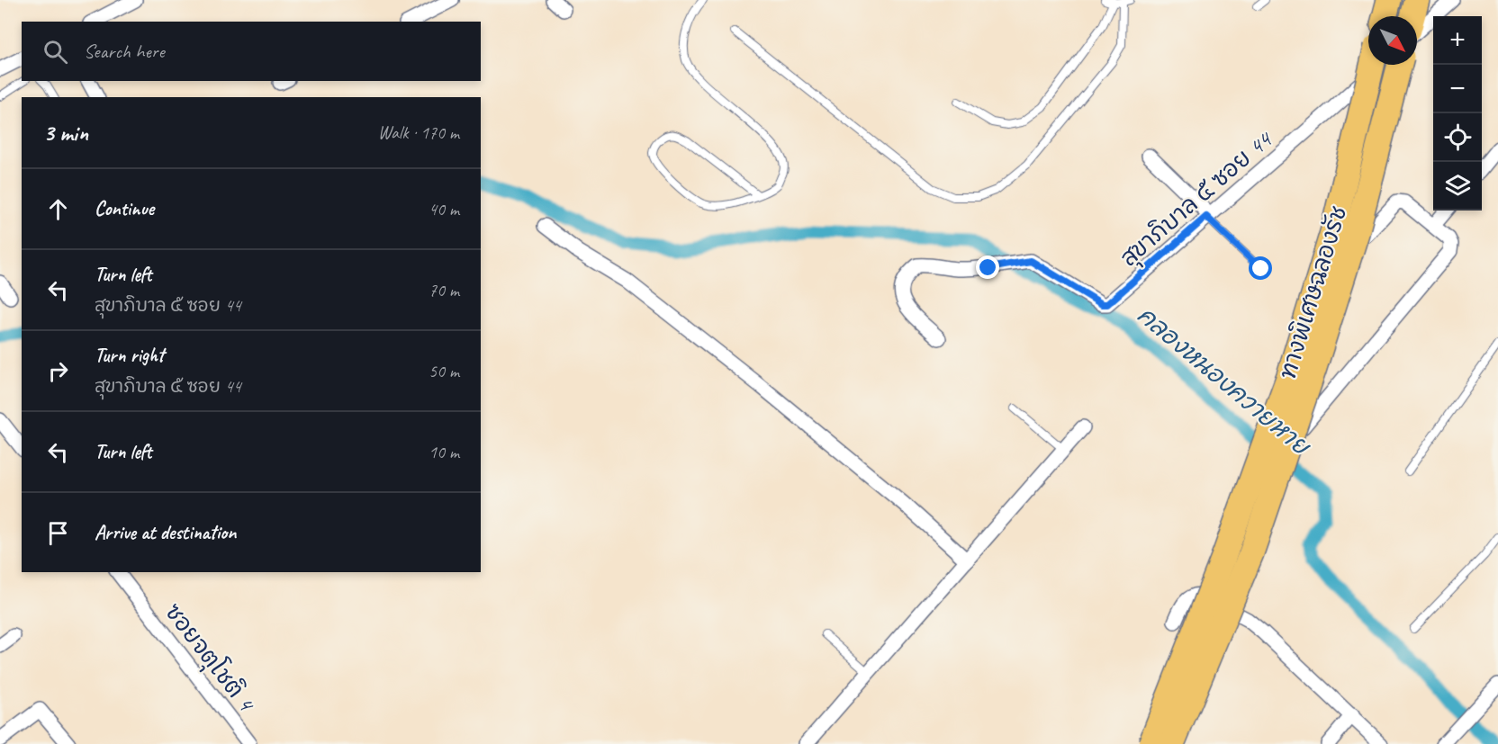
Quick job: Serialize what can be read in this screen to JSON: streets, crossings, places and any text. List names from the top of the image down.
{
  "streets": {
    "highway": ["ทางพิเศษฉลองรัช"],
    "street": ["สุขาภิบาล ๕ ซอย 44", "ซอยจตุโชติ 4"]
  },
  "water": ["คลองหนองควายหาย"],
  "north": "bottom right",
  "page": {
    "map_buttons": ["+", "−"],
    "search": "Search here",
    "heading": ["3 min", "Walk · 170 m"],
    "list": [
      ["Continue", "40 m"],
      ["Turn left", "สุขาภิบาล ๕ ซอย 44", "70 m"],
      ["Turn right", "สุขาภิบาล ๕ ซอย 44", "50 m"],
      ["Turn left", "10 m"],
      "Arrive at destination"
    ]
  }
}
